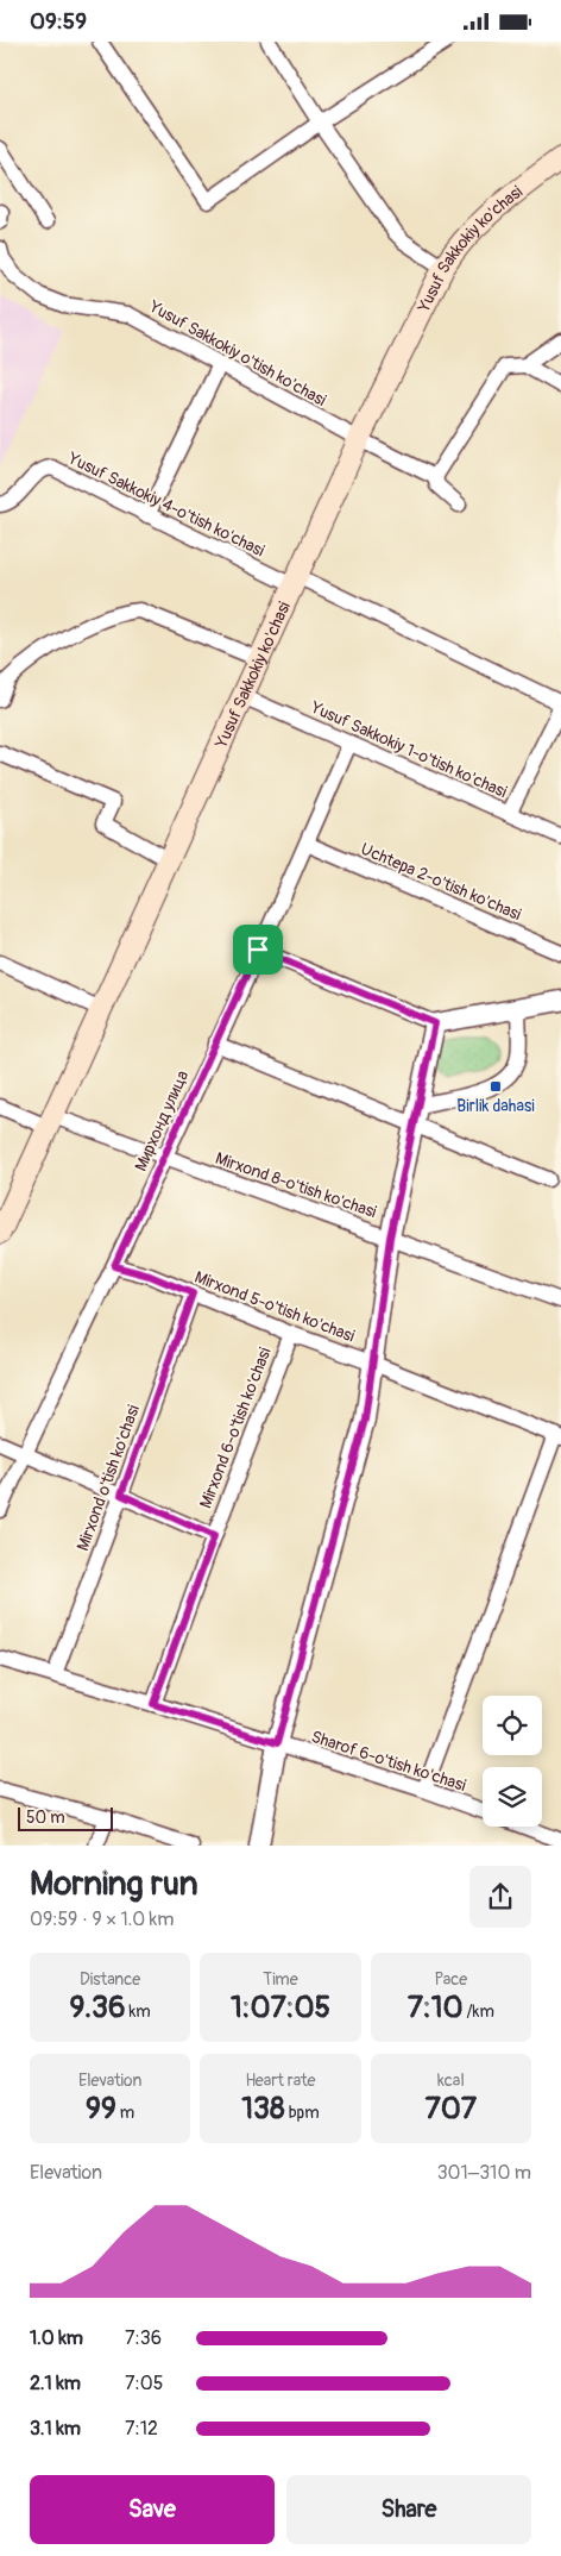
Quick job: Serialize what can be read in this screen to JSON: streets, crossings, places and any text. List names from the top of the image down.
{
  "streets": {
    "main road": ["Yusuf Sakkokiy ko'chasi"],
    "street": [
      "Yusuf Sakkokiy o'tish ko'chasi",
      "Yusuf Sakkokiy 4-o'tish ko'chasi",
      "Yusuf Sakkokiy 1-o'tish ko'chasi",
      "Uchtepa 2-o'tish ko'chasi",
      "Мирхонд улица",
      "Mirxond 8-o'tish ko'chasi",
      "Mirxond 5-o'tish ko'chasi",
      "Mirxond 6-o'tish ko'chasi",
      "Mirxond o'tish ko'chasi",
      "Sharof 6-o'tish ko'chasi"
    ]
  },
  "crossings": [
    ["Yusuf Sakkokiy ko'chasi", "Yusuf Sakkokiy o'tish ko'chasi"],
    ["Yusuf Sakkokiy ko'chasi", "Yusuf Sakkokiy 4-o'tish ko'chasi"],
    ["Yusuf Sakkokiy ko'chasi", "Yusuf Sakkokiy 1-o'tish ko'chasi"],
    ["Yusuf Sakkokiy ko'chasi", "Mirxond 8-o'tish ko'chasi"],
    ["Yusuf Sakkokiy 1-o'tish ko'chasi", "Мирхонд улица"],
    ["Uchtepa 2-o'tish ko'chasi", "Мирхонд улица"],
    ["Мирхонд улица", "Mirxond 8-o'tish ko'chasi"],
    ["Мирхонд улица", "Mirxond 5-o'tish ko'chasi"],
    ["Mirxond 5-o'tish ko'chasi", "Mirxond 6-o'tish ko'chasi"],
    ["Mirxond 5-o'tish ko'chasi", "Mirxond o'tish ko'chasi"],
    ["Mirxond 5-o'tish ko'chasi", "Sharof 6-o'tish ko'chasi"],
    ["Mirxond 6-o'tish ko'chasi", "Sharof 6-o'tish ko'chasi"],
    ["Mirxond o'tish ko'chasi", "Sharof 6-o'tish ko'chasi"]
  ],
  "places": {
    "transit": ["Birlik dahasi"]
  },
  "scale_bar": "50 m",
  "page": {
    "status": "09:59",
    "scale": "50 m",
    "heading": ["Morning run", "09:59 · 9 × 1.0 km"],
    "stats": [
      ["Distance", "9.36 km"],
      ["Time", "1:07:05"],
      ["Pace", "7:10 /km"],
      ["Elevation", "99 m"],
      ["Heart rate", "138 bpm"],
      ["kcal", "707"]
    ],
    "chart": ["Elevation", "301–310 m"],
    "list": [
      {
        "name": "1.0 km",
        "note": "7:36"
      },
      {
        "name": "2.1 km",
        "note": "7:05"
      },
      {
        "name": "3.1 km",
        "note": "7:12"
      }
    ],
    "buttons": ["Save", "Share"]
  }
}
